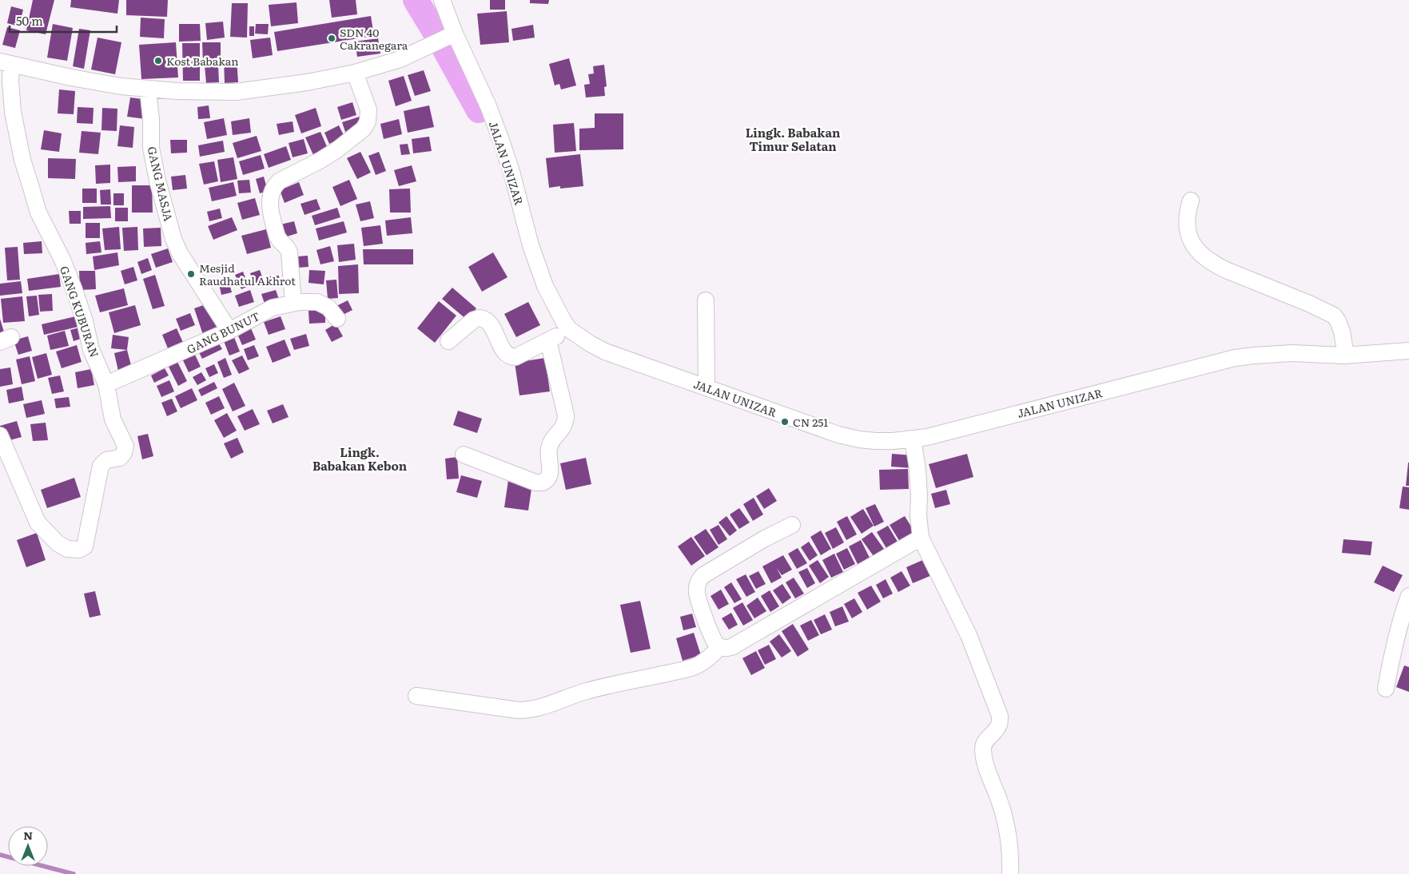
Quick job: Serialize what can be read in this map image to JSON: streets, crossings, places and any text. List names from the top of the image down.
{
  "streets": {
    "street": [
      "JALAN UNIZAR",
      "GANG MASJA",
      "GANG KUBURAN",
      "GANG BUNUT"
    ]
  },
  "crossings": [
    ["GANG MASJA", "GANG BUNUT"],
    ["GANG KUBURAN", "GANG BUNUT"]
  ],
  "districts": ["Lingk. Babakan Timur Selatan", "Lingk. Babakan Kebon"],
  "places": [
    "SDN 40 Cakranegara",
    "Kost Babakan",
    "Mesjid Raudhatul Akhrot",
    "CN 251"
  ],
  "scale_bar": "50 m",
  "north": "top"
}
